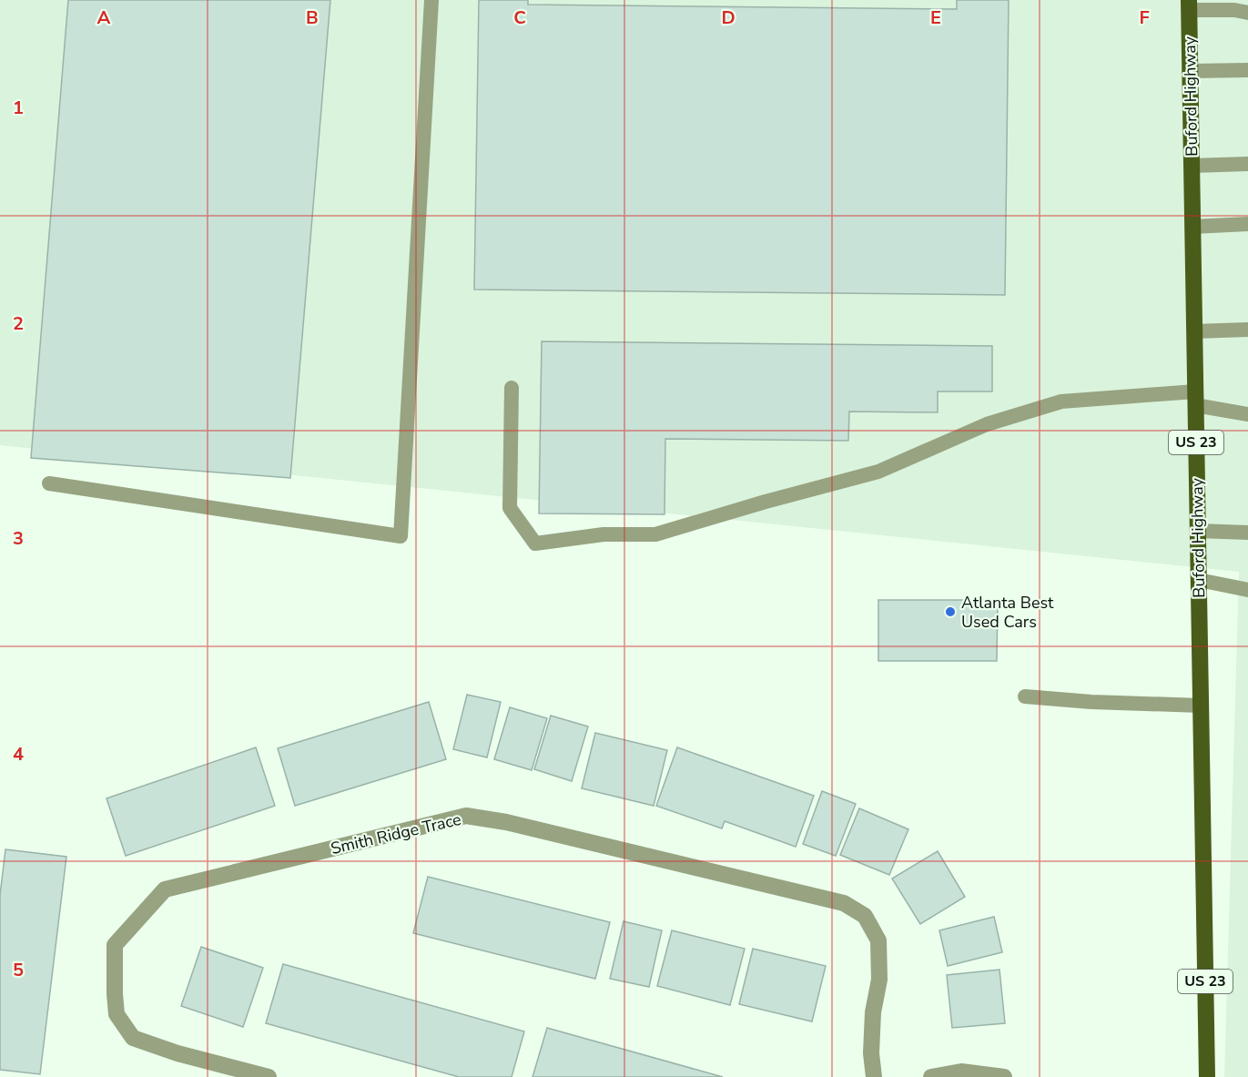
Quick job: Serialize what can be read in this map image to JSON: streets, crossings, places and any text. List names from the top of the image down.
{
  "streets": {
    "main road": ["Buford Highway", "US 23"],
    "street": ["Smith Ridge Trace"]
  },
  "places": ["Atlanta Best Used Cars"],
  "grid": {
    "columns": [
      "A",
      "B",
      "C",
      "D",
      "E",
      "F"
    ],
    "rows": [
      "1",
      "2",
      "3",
      "4",
      "5"
    ]
  }
}
